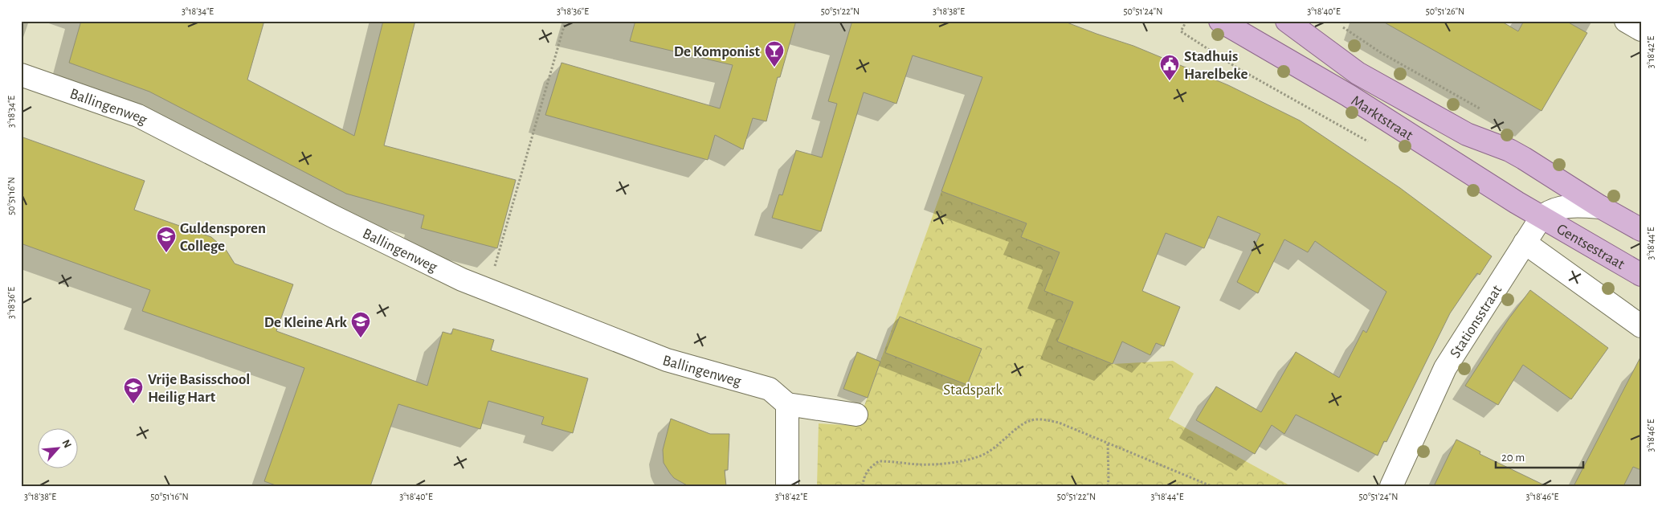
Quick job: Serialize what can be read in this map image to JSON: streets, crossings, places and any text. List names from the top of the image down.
{
  "streets": {
    "main road": ["Marktstraat", "Gentsestraat"],
    "street": ["Ballingenweg", "Stationsstraat"]
  },
  "crossings": [
    ["Marktstraat", "Gentsestraat"],
    ["Marktstraat", "Stationsstraat"],
    ["Gentsestraat", "Stationsstraat"]
  ],
  "parks": ["Stadspark"],
  "places": {
    "bar": ["De Komponist"],
    "public building": ["Stadhuis Harelbeke"],
    "school or university": ["Guldensporen College", "De Kleine Ark", "Vrije Basisschool Heilig Hart"]
  },
  "scale_bar": "20 m",
  "north": "top right",
  "coordinates": [
    "3°18'34\"E",
    "3°18'36\"E",
    "50°51'22\"N",
    "3°18'38\"E",
    "50°51'24\"N",
    "3°18'40\"E",
    "50°51'26\"N",
    "3°18'42\"E",
    "50°51'16\"N",
    "3°18'44\"E",
    "3°18'46\"E"
  ]
}
